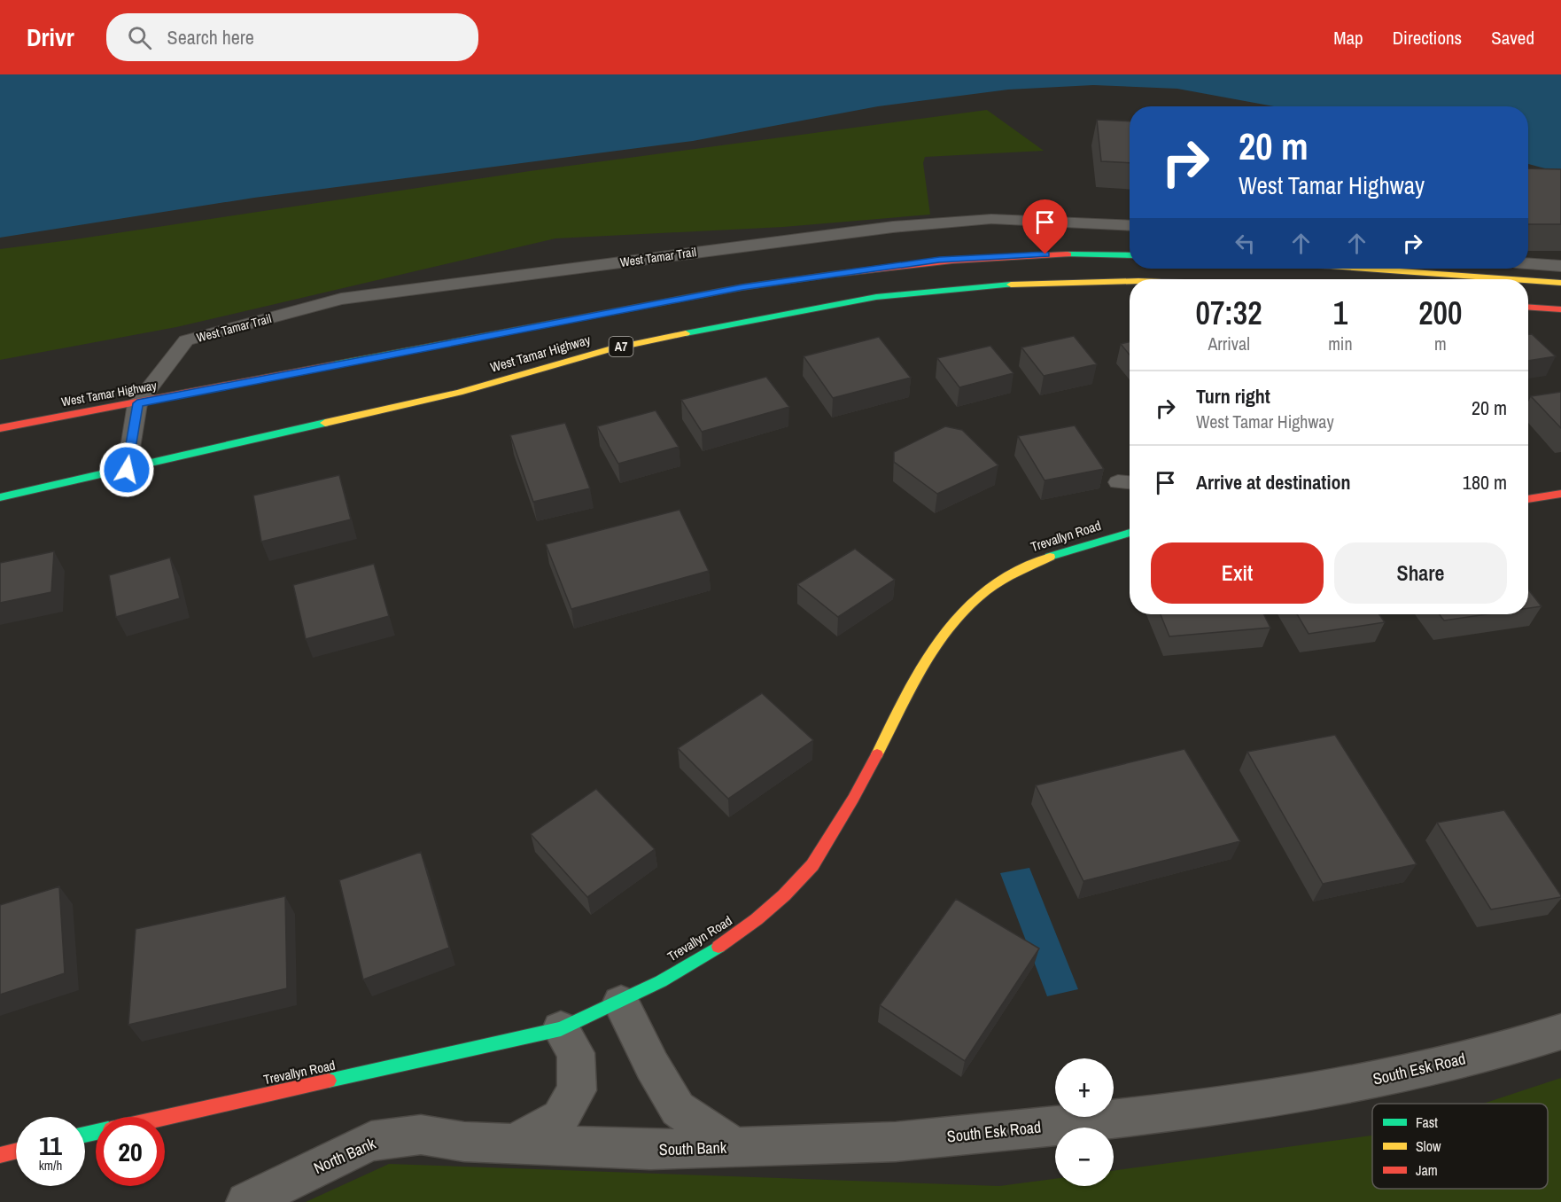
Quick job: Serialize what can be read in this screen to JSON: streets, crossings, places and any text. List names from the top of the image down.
{
  "streets": {
    "main road": ["A7", "West Tamar Highway", "Trevallyn Road"],
    "street": ["South Esk Road", "South Bank", "North Bank"],
    "lane": ["West Tamar Trail"]
  },
  "crossings": [
    ["West Tamar Trail", "West Tamar Highway"],
    ["South Esk Road", "South Bank"],
    ["South Bank", "North Bank"]
  ],
  "legend": ["Fast", "Slow", "Jam"],
  "page": {
    "header": "Drivr",
    "search": "Search here",
    "nav": ["Map", "Directions", "Saved"],
    "turn": ["20 m", "West Tamar Highway"],
    "eta": [
      "07:32",
      "Arrival",
      "1",
      "min",
      "200",
      "m"
    ],
    "list": [
      {
        "name": "Turn right",
        "note": "West Tamar Highway",
        "value": "20 m"
      },
      {
        "name": "Arrive at destination",
        "value": "180 m"
      }
    ],
    "buttons": ["Exit", "Share"],
    "map_buttons": ["+", "−"],
    "speed": "11 km/h",
    "limit": "20"
  }
}
